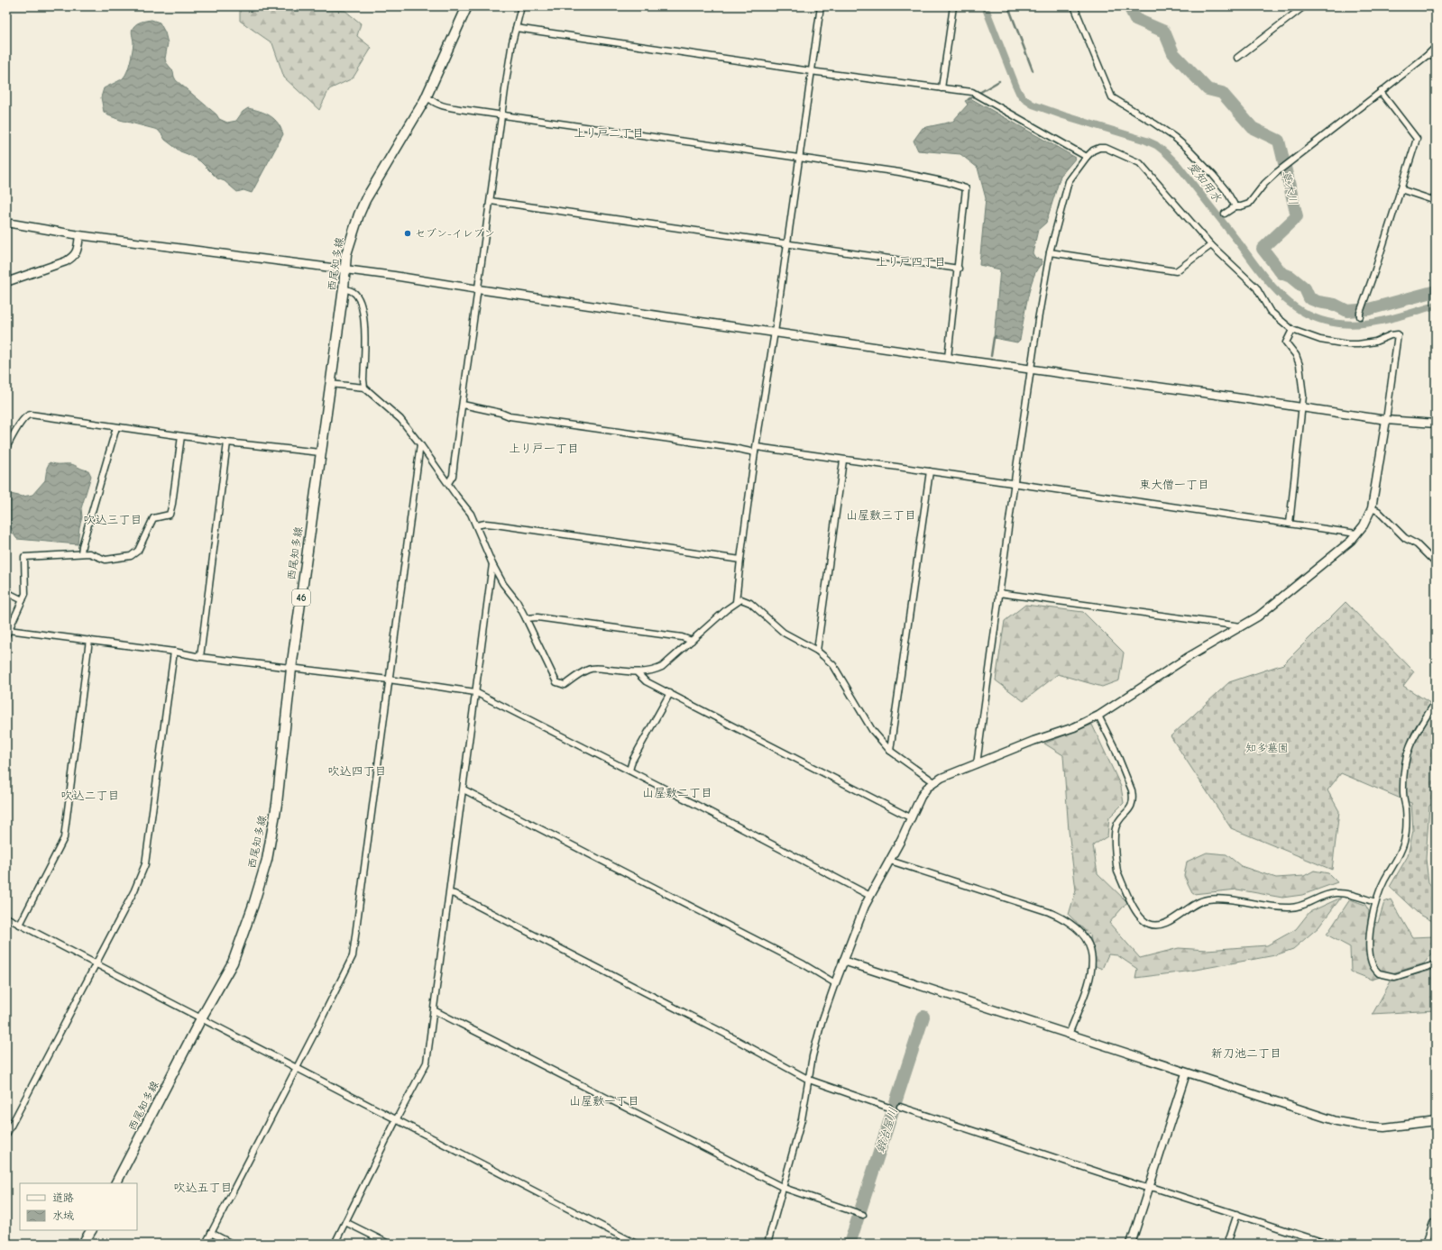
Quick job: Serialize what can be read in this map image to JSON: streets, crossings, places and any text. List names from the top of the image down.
{
  "streets": {
    "main road": ["西尾知多線", "46"]
  },
  "districts": [
    "上り戸二丁目",
    "上り戸四丁目",
    "上り戸一丁目",
    "東大僧一丁目",
    "山屋敷三丁目",
    "吹込三丁目",
    "吹込四丁目",
    "山屋敷二丁目",
    "吹込二丁目",
    "新刀池二丁目",
    "山屋敷一丁目",
    "吹込五丁目"
  ],
  "water": ["愛知用水", "草木川", "鍛治屋川"],
  "parks": ["知多墓園"],
  "places": ["セブン-イレブン"],
  "legend": ["道路", "水域"]
}
